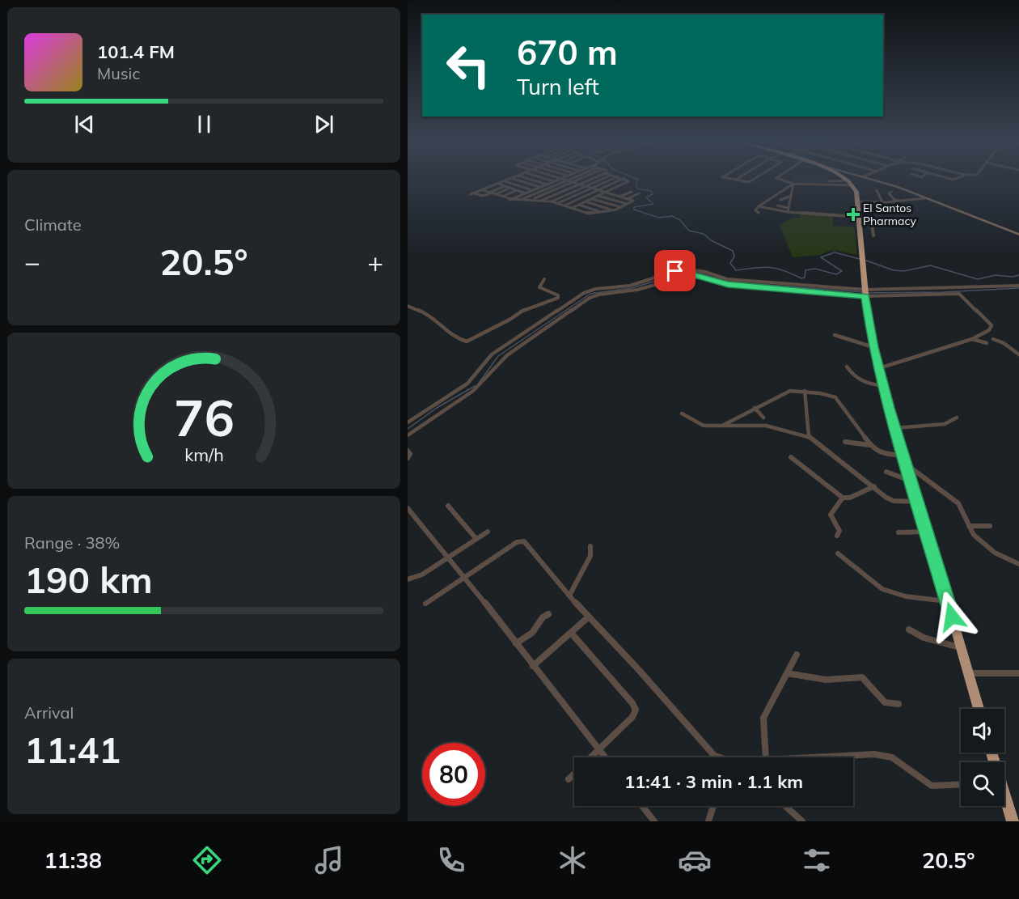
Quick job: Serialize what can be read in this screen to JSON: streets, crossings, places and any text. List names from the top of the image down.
{
  "places": {
    "health": ["El Santos Pharmacy"]
  },
  "page": {
    "turn": ["670 m", "Turn left"],
    "song": ["101.4 FM", "Music"],
    "tile": [
      "Climate",
      ["Range · 38%", "190 km"],
      ["Arrival", "11:41"]
    ],
    "heat": ["−", "20.5°", "+"],
    "limit": "80",
    "trip": "11:41 · 3 min · 1.1 km",
    "tabs": ["11:38", "20.5°"],
    "gauge": ["76", "km/h"]
  }
}
